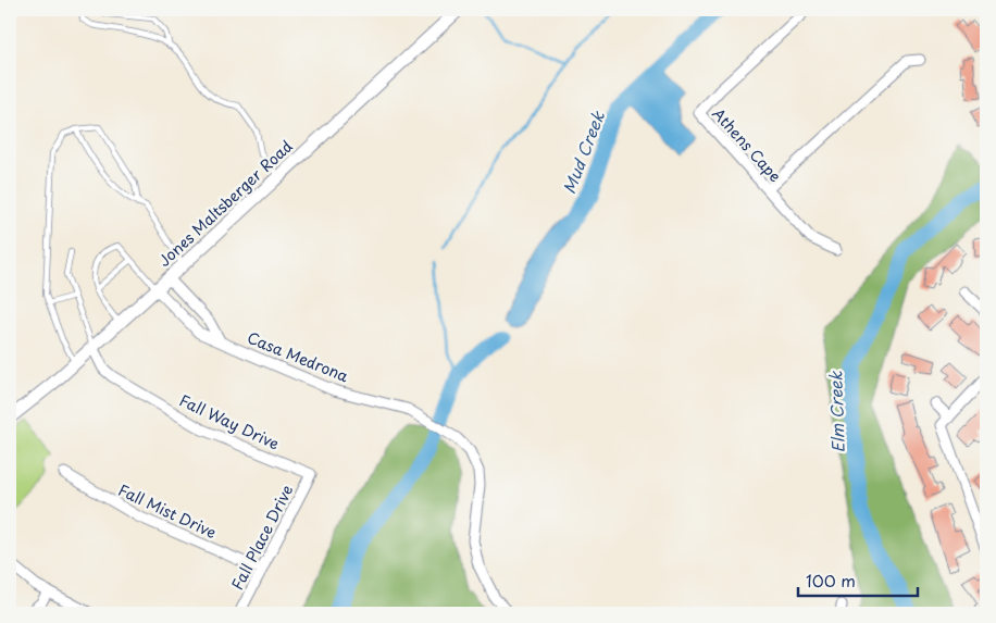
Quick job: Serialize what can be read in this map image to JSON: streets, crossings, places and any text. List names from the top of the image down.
{
  "streets": {
    "main road": ["Jones Maltsberger Road"],
    "street": [
      "Athens Cape",
      "Casa Medrona",
      "Fall Way Drive",
      "Fall Mist Drive",
      "Fall Place Drive"
    ]
  },
  "crossings": [
    ["Jones Maltsberger Road", "Casa Medrona"],
    ["Jones Maltsberger Road", "Fall Way Drive"],
    ["Fall Way Drive", "Fall Place Drive"],
    ["Fall Mist Drive", "Fall Place Drive"]
  ],
  "water": ["Mud Creek", "Elm Creek"],
  "scale_bar": "100 m"
}
